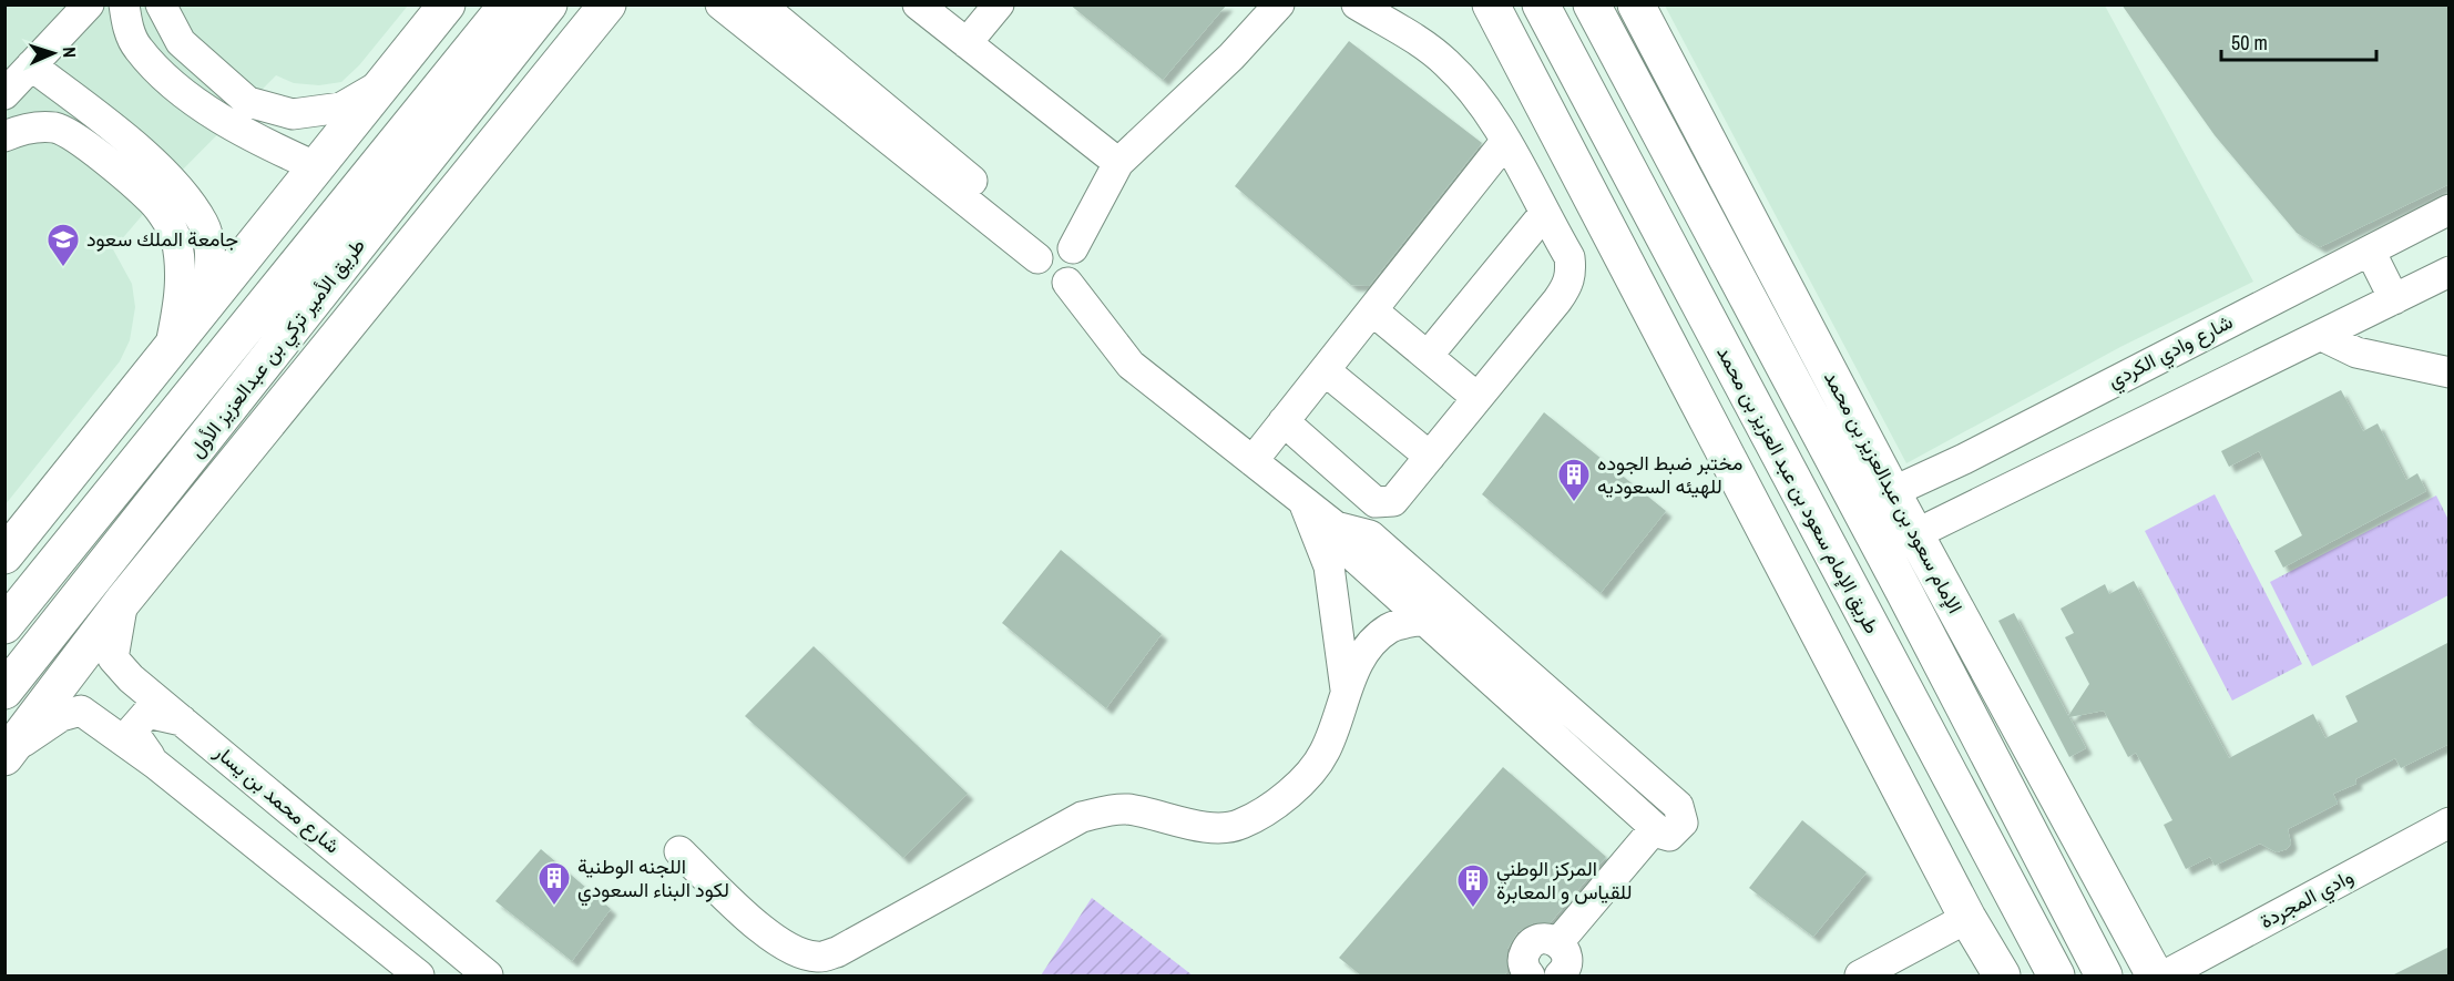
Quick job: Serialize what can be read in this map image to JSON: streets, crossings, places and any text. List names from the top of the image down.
{
  "streets": {
    "main road": ["طريق الأمير تركي بن عبدالعزيز الأول", "طريق الإمام سعود بن عبد العزيز بن محمد", "الإمام سعود بن عبدالعزيز بن محمد"],
    "street": ["شارع وادي الكردي", "شارع محمد بن يسار", "وادي المجردة"]
  },
  "crossings": [
    ["شارع وادي الكردي", "الإمام سعود بن عبدالعزيز بن محمد"]
  ],
  "places": {
    "school or university": ["جامعة الملك سعود"],
    "building": ["مختبر ضبط الجوده للهيئه السعوديه", "اللجنه الوطنية لكود البناء السعودي", "المركز الوطني للقياس و المعابرة"]
  },
  "scale_bar": "50 m",
  "north": "right"
}
